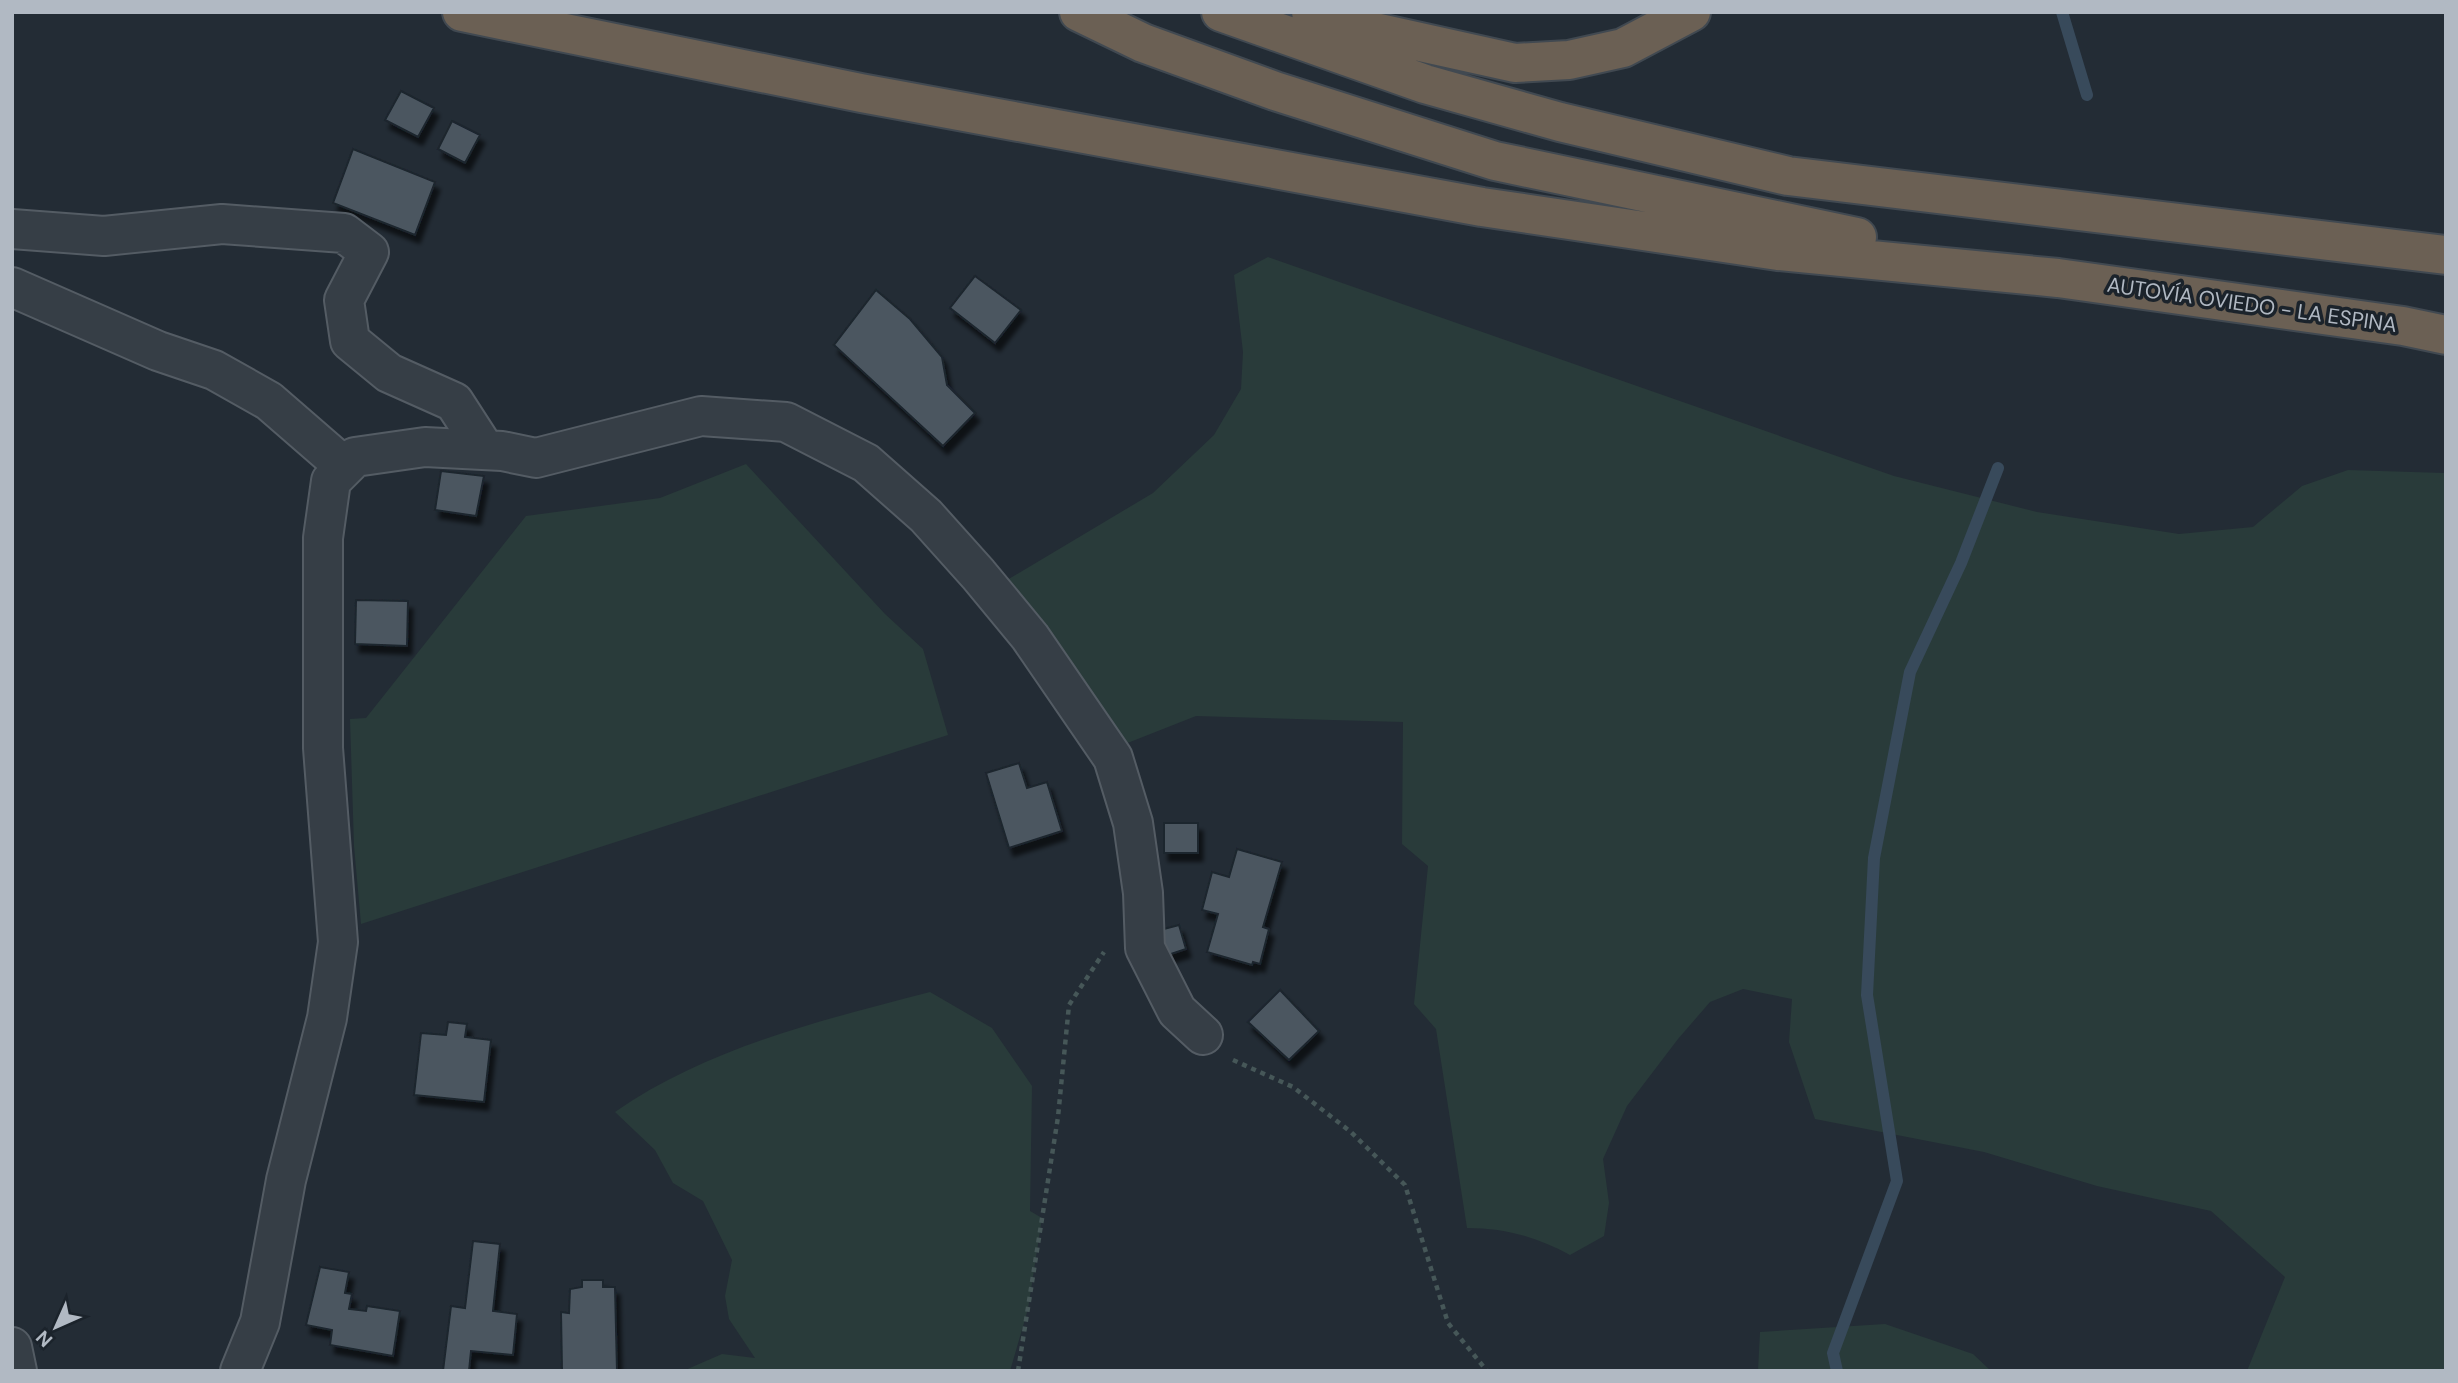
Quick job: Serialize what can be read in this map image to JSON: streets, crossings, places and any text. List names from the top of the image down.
{
  "streets": {
    "highway": ["AUTOVÍA OVIEDO - LA ESPINA"]
  },
  "north": "bottom left"
}
